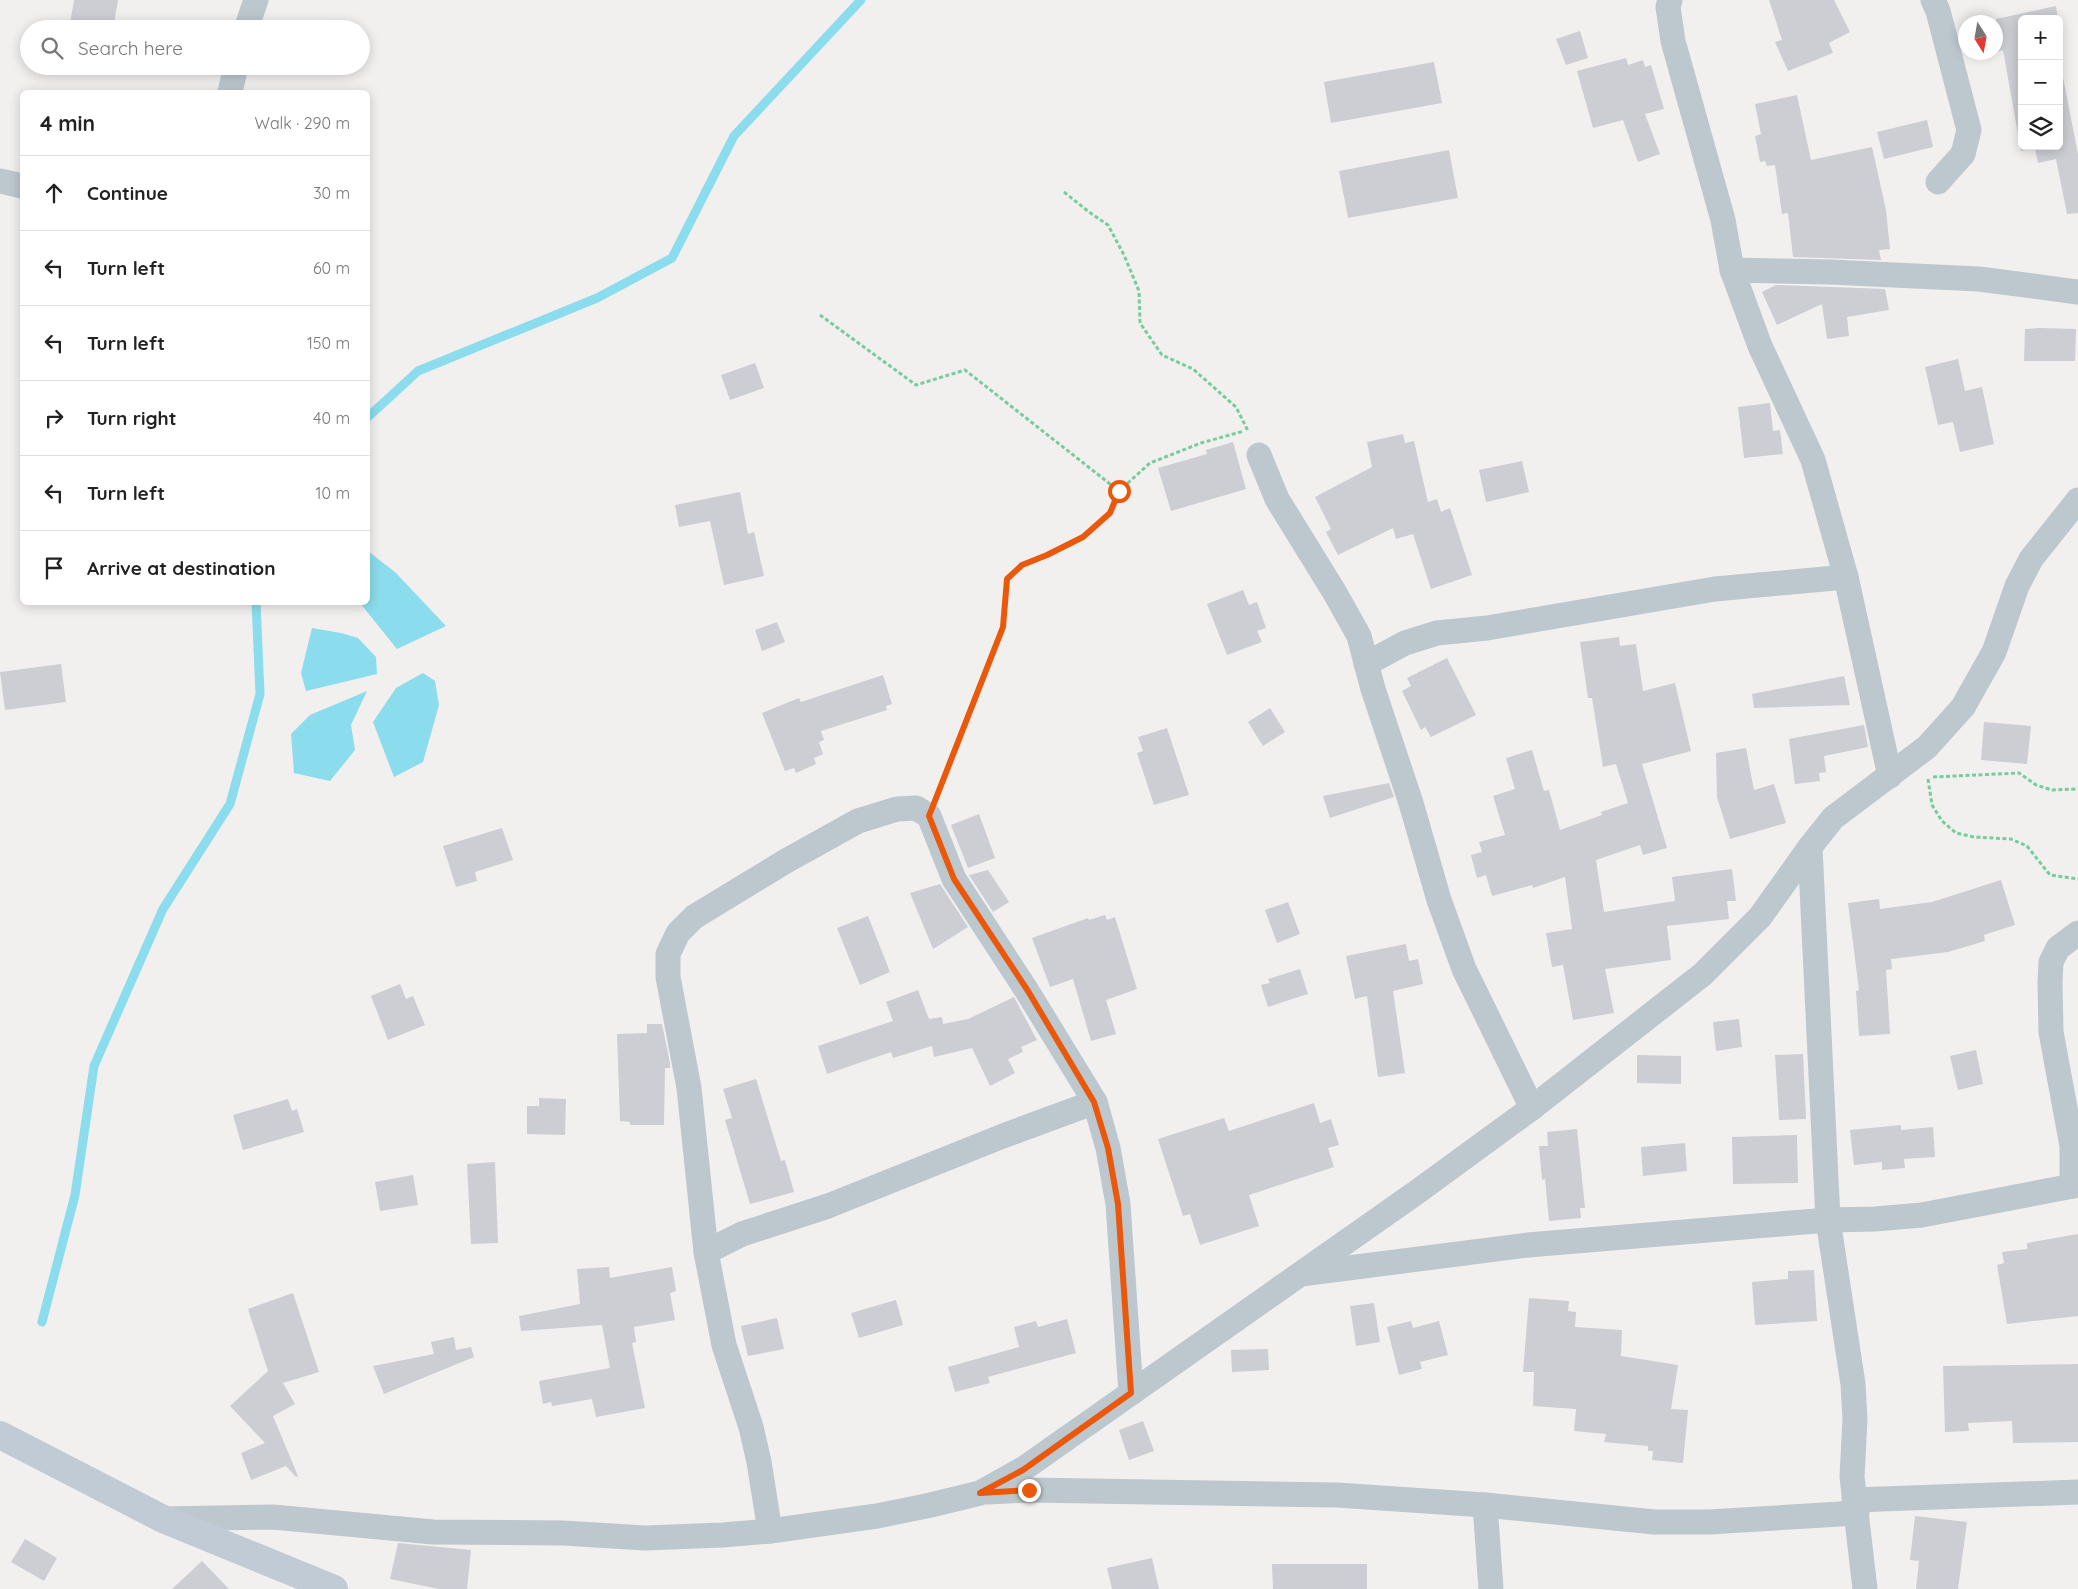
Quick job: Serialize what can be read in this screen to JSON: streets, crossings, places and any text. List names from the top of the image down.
{
  "north": "bottom",
  "page": {
    "map_buttons": ["+", "−"],
    "search": "Search here",
    "heading": ["4 min", "Walk · 290 m"],
    "list": [
      ["Continue", "30 m"],
      ["Turn left", "60 m"],
      ["Turn left", "150 m"],
      ["Turn right", "40 m"],
      ["Turn left", "10 m"],
      "Arrive at destination"
    ]
  }
}
